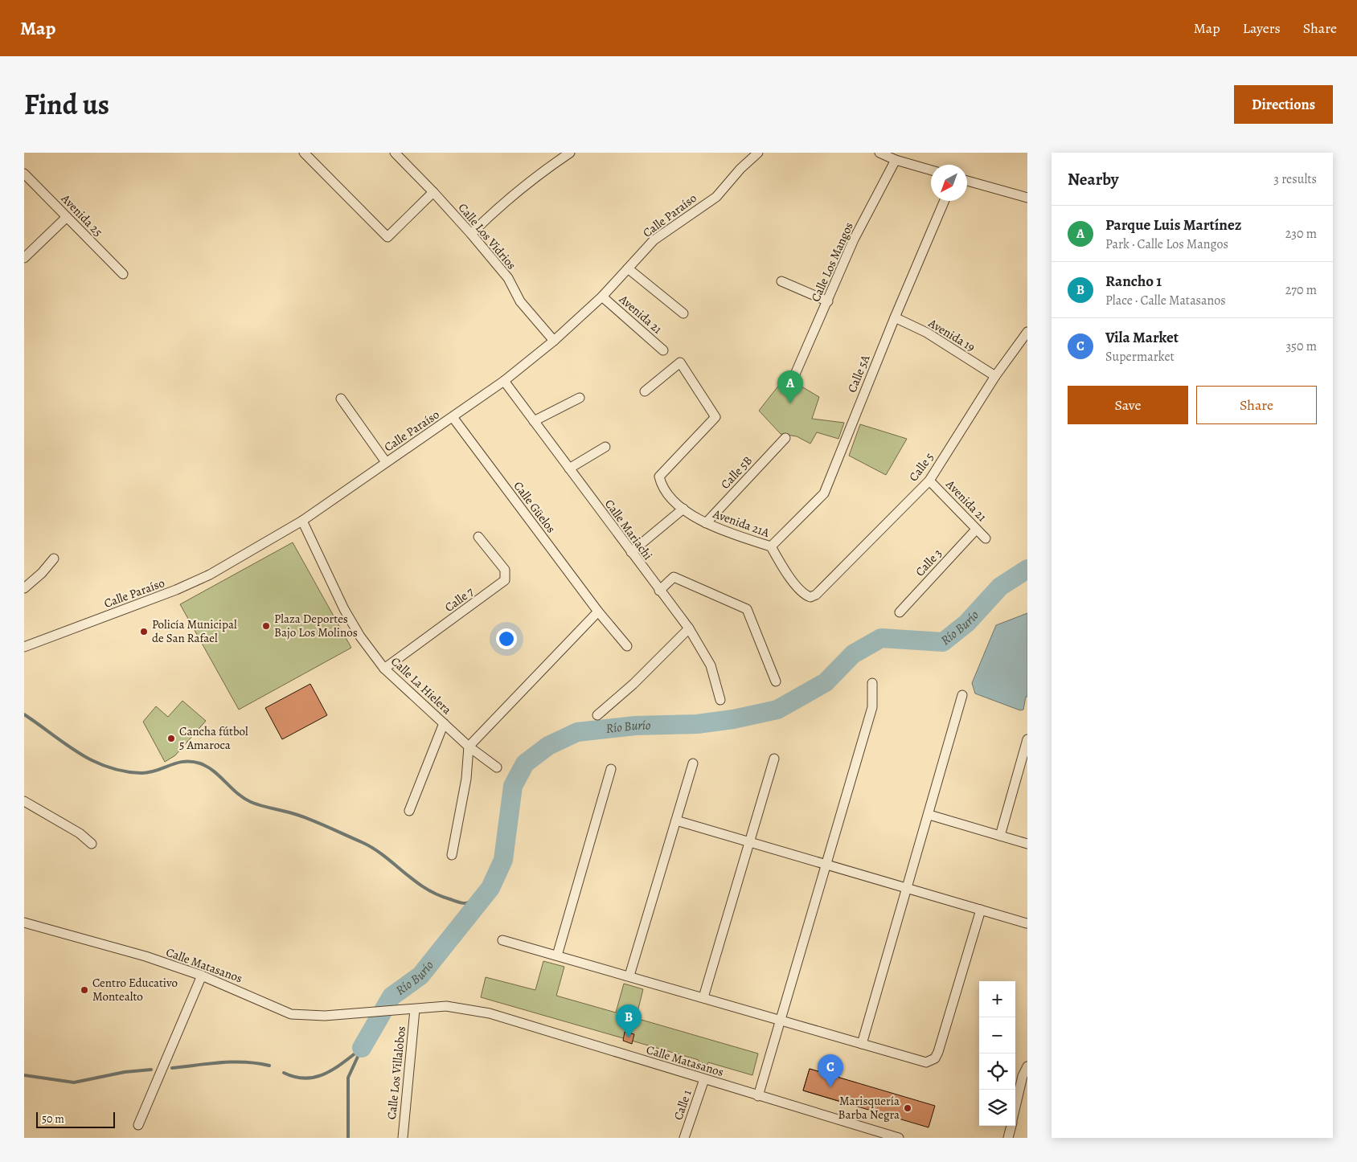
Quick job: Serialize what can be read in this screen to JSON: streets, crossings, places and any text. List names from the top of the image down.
{
  "streets": {
    "street": [
      "Avenida 25",
      "Calle Paraíso",
      "Calle Los Vidrios",
      "Calle Los Mangos",
      "Avenida 21",
      "Avenida 19",
      "Calle 5A",
      "Calle 5",
      "Calle 5B",
      "Calle Güelos",
      "Avenida 21A",
      "Calle Mariachi",
      "Calle 3",
      "Calle 7",
      "Calle La Hielera",
      "Calle Matasanos",
      "Calle Los Villalobos",
      "Calle 1"
    ]
  },
  "crossings": [
    ["Calle Paraíso", "Calle Los Vidrios"],
    ["Calle Paraíso", "Avenida 21"],
    ["Calle Paraíso", "Calle Güelos"],
    ["Calle Paraíso", "Calle Mariachi"],
    ["Calle Paraíso", "Calle La Hielera"],
    ["Avenida 21", "Calle 5"],
    ["Avenida 21", "Calle 3"],
    ["Avenida 19", "Calle 5A"],
    ["Avenida 19", "Calle 5"],
    ["Calle 5A", "Avenida 21A"],
    ["Calle 5", "Avenida 21A"],
    ["Calle 5B", "Avenida 21A"],
    ["Calle 7", "Calle La Hielera"],
    ["Calle Matasanos", "Calle Los Villalobos"],
    ["Calle Matasanos", "Calle 1"]
  ],
  "water": ["Río Burío"],
  "places": [
    "Plaza Deportes Bajo Los Molinos",
    "Policía Municipal de San Rafael",
    "Cancha fútbol 5 Amaroca",
    "Centro Educativo Montealto",
    "Marisquería Barba Negra"
  ],
  "scale_bar": "50 m",
  "north": "bottom left",
  "page": {
    "header": "Map",
    "nav": ["Map", "Layers", "Share"],
    "title": "Find us",
    "buttons": [
      "Directions",
      ["Save", "Share"]
    ],
    "heading": ["Nearby", "3 results"],
    "list": [
      {
        "mark": "A",
        "name": "Parque Luis Martínez",
        "note": "Park · Calle Los Mangos",
        "value": "230 m"
      },
      {
        "mark": "B",
        "name": "Rancho 1",
        "note": "Place · Calle Matasanos",
        "value": "270 m"
      },
      {
        "mark": "C",
        "name": "Vila Market",
        "note": "Supermarket",
        "value": "350 m"
      }
    ],
    "pins": ["A", "B", "C"],
    "map_buttons": ["+", "−"],
    "scale": "50 m"
  }
}
